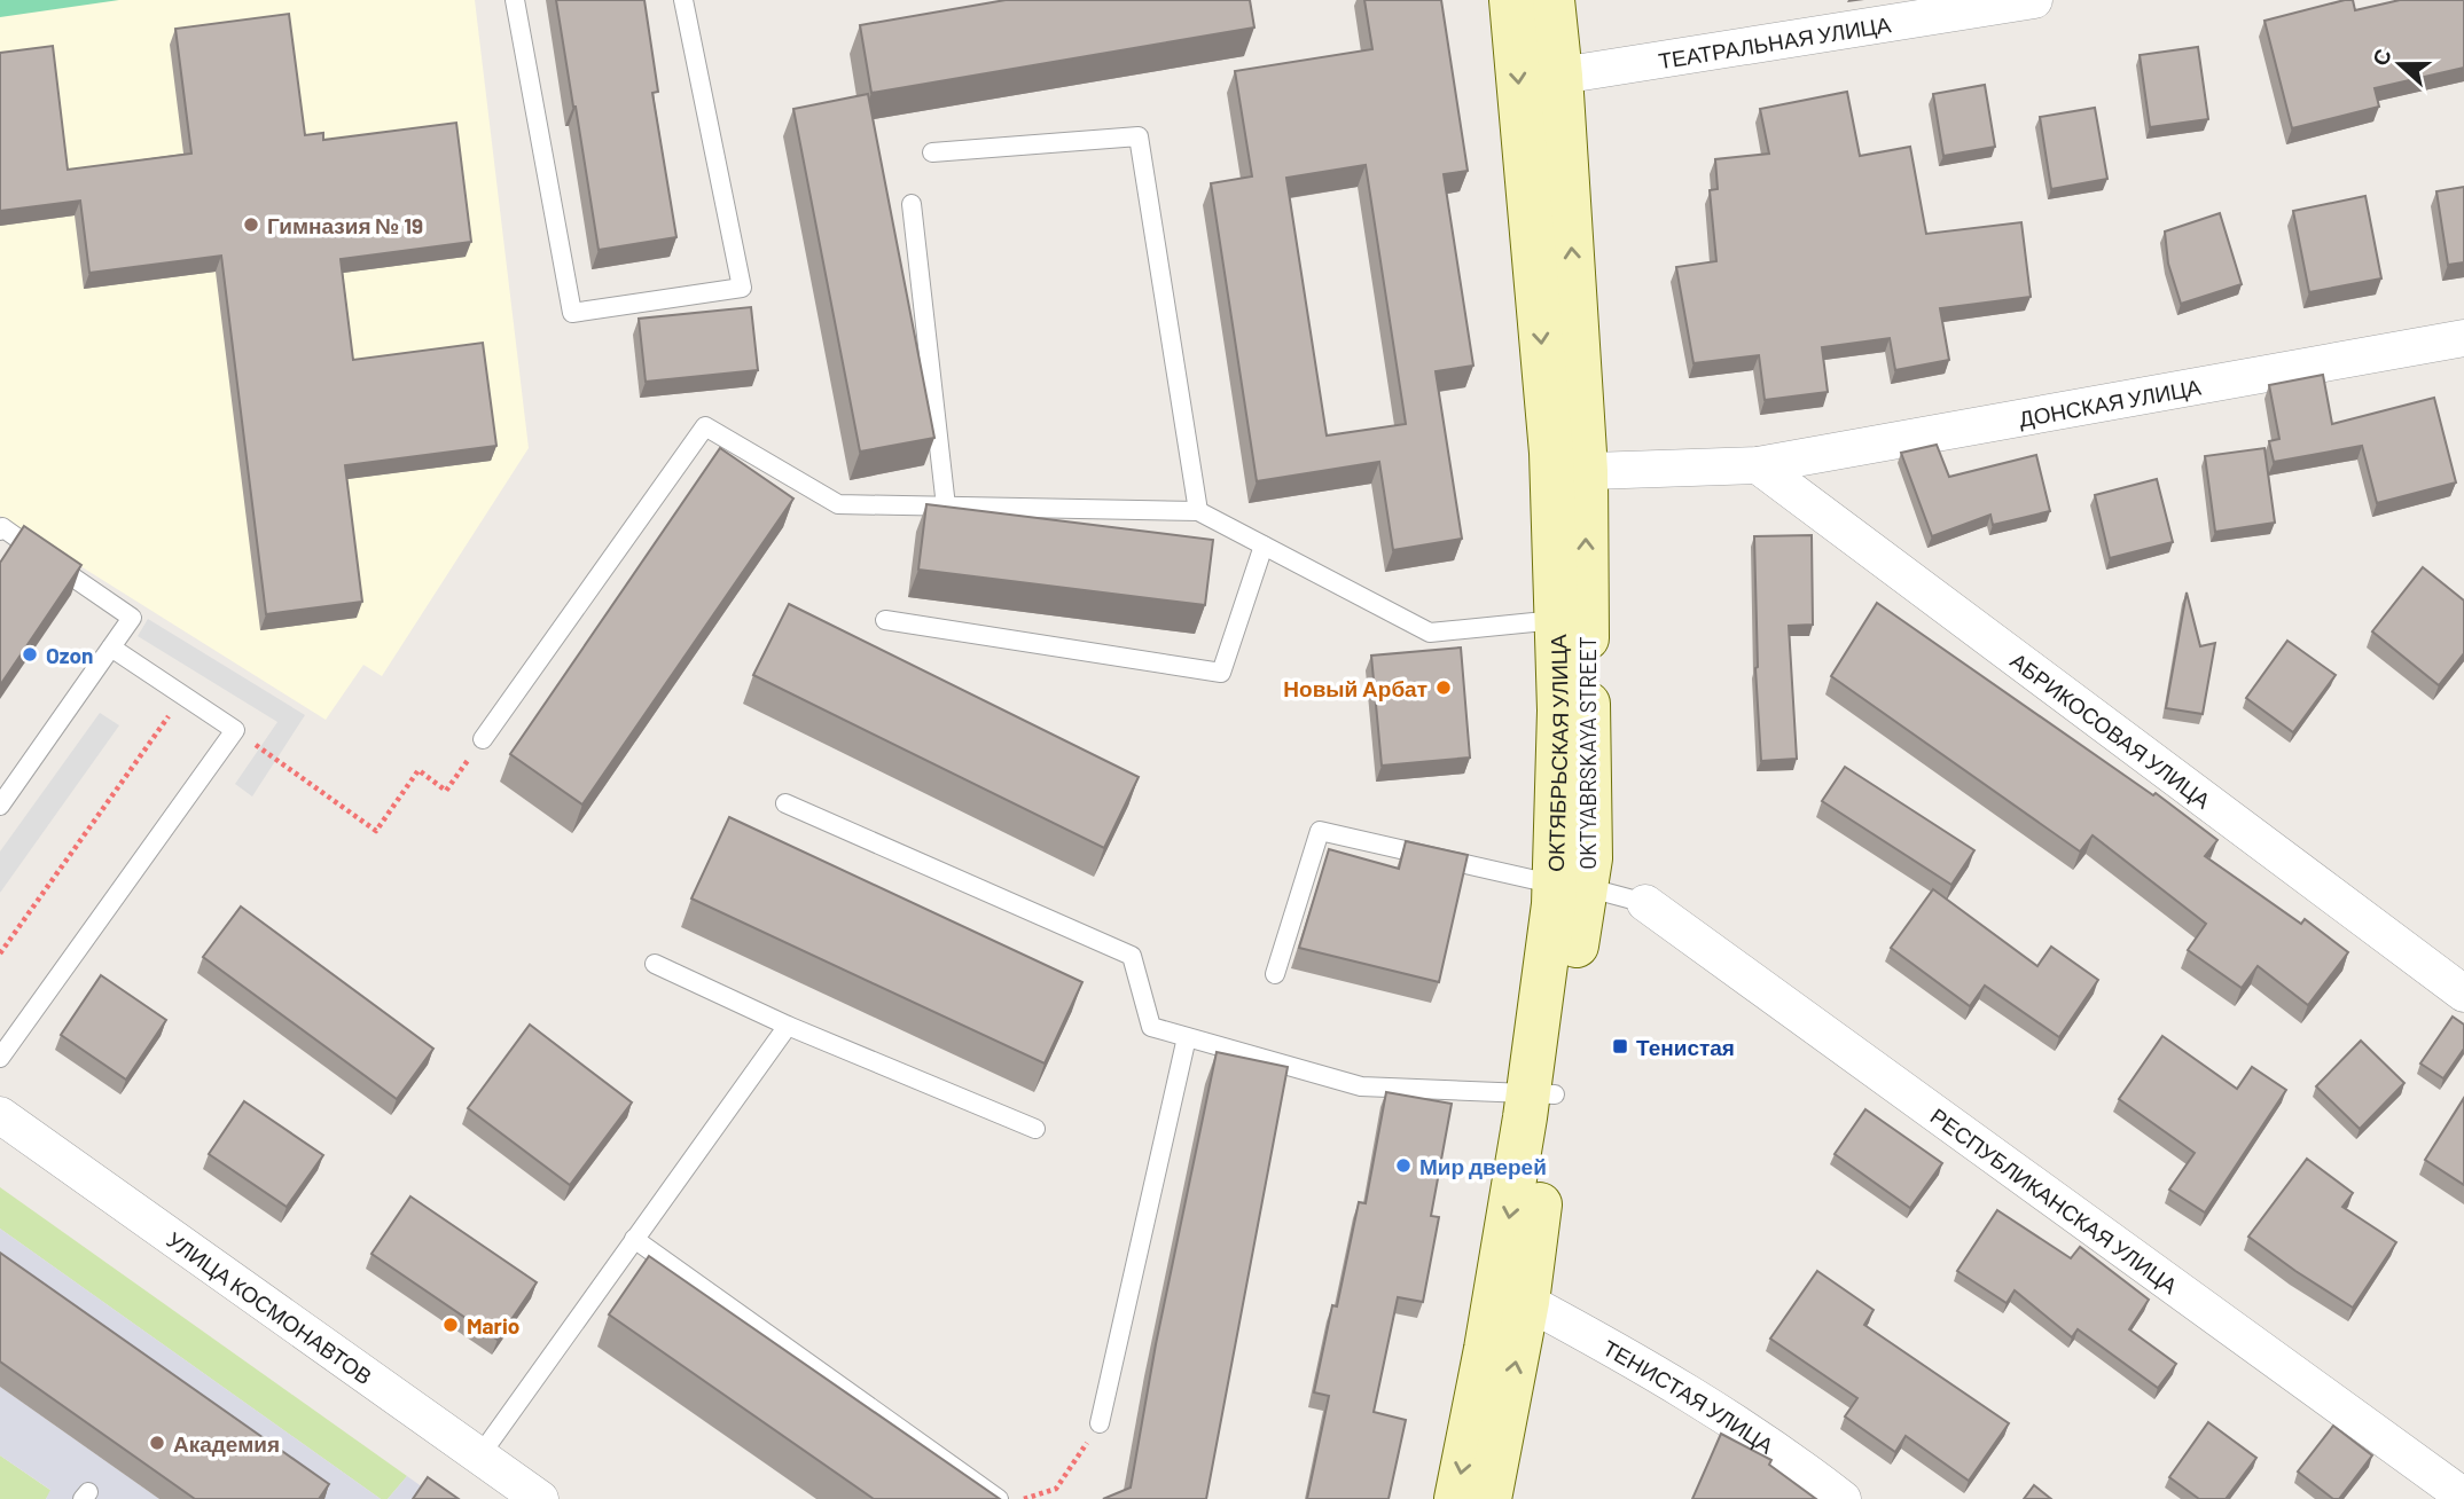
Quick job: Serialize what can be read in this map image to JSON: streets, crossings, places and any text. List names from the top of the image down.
{
  "streets": {
    "main road": ["OKTYABRSKAYA STREET"],
    "street": [
      "ТЕАТРАЛЬНАЯ УЛИЦА",
      "ДОНСКАЯ УЛИЦА",
      "АБРИКОСОВАЯ УЛИЦА",
      "РЕСПУБЛИКАНСКАЯ УЛИЦА",
      "УЛИЦА КОСМОНАВТОВ",
      "ТЕНИСТАЯ УЛИЦА"
    ]
  },
  "crossings": [
    ["ТЕАТРАЛЬНАЯ УЛИЦА", "OKTYABRSKAYA STREET"],
    ["ДОНСКАЯ УЛИЦА", "АБРИКОСОВАЯ УЛИЦА"],
    ["ДОНСКАЯ УЛИЦА", "OKTYABRSKAYA STREET"],
    ["OKTYABRSKAYA STREET", "ТЕНИСТАЯ УЛИЦА"]
  ],
  "places": {
    "other": [
      "Гимназия № 19",
      "Ozon",
      "Новый Арбат",
      "Мир дверей",
      "Mario",
      "Академия"
    ],
    "transit": ["Тенистая"]
  },
  "north": "left"
}
